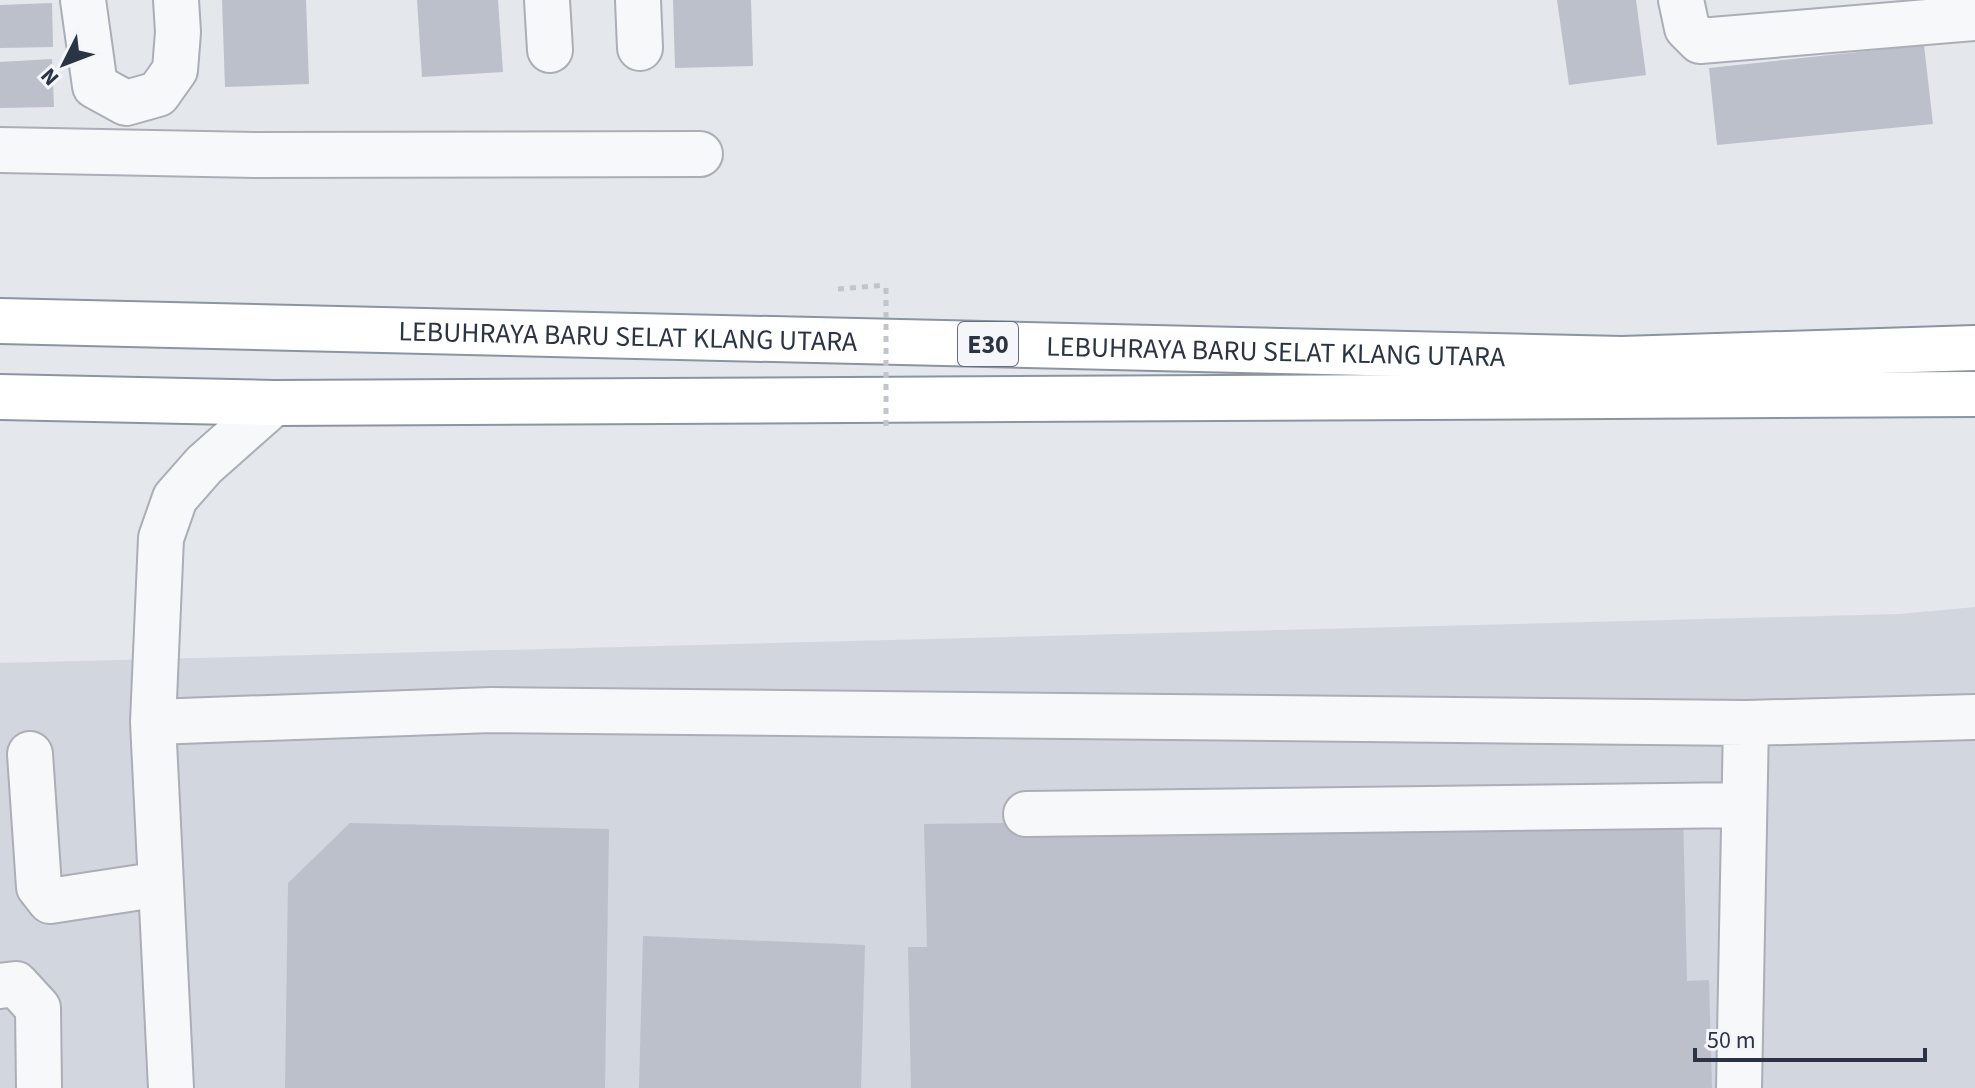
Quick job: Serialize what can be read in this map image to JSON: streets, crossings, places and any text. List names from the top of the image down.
{
  "streets": {
    "highway": ["LEBUHRAYA BARU SELAT KLANG UTARA", "E30"]
  },
  "scale_bar": "50 m",
  "north": "bottom left"
}
